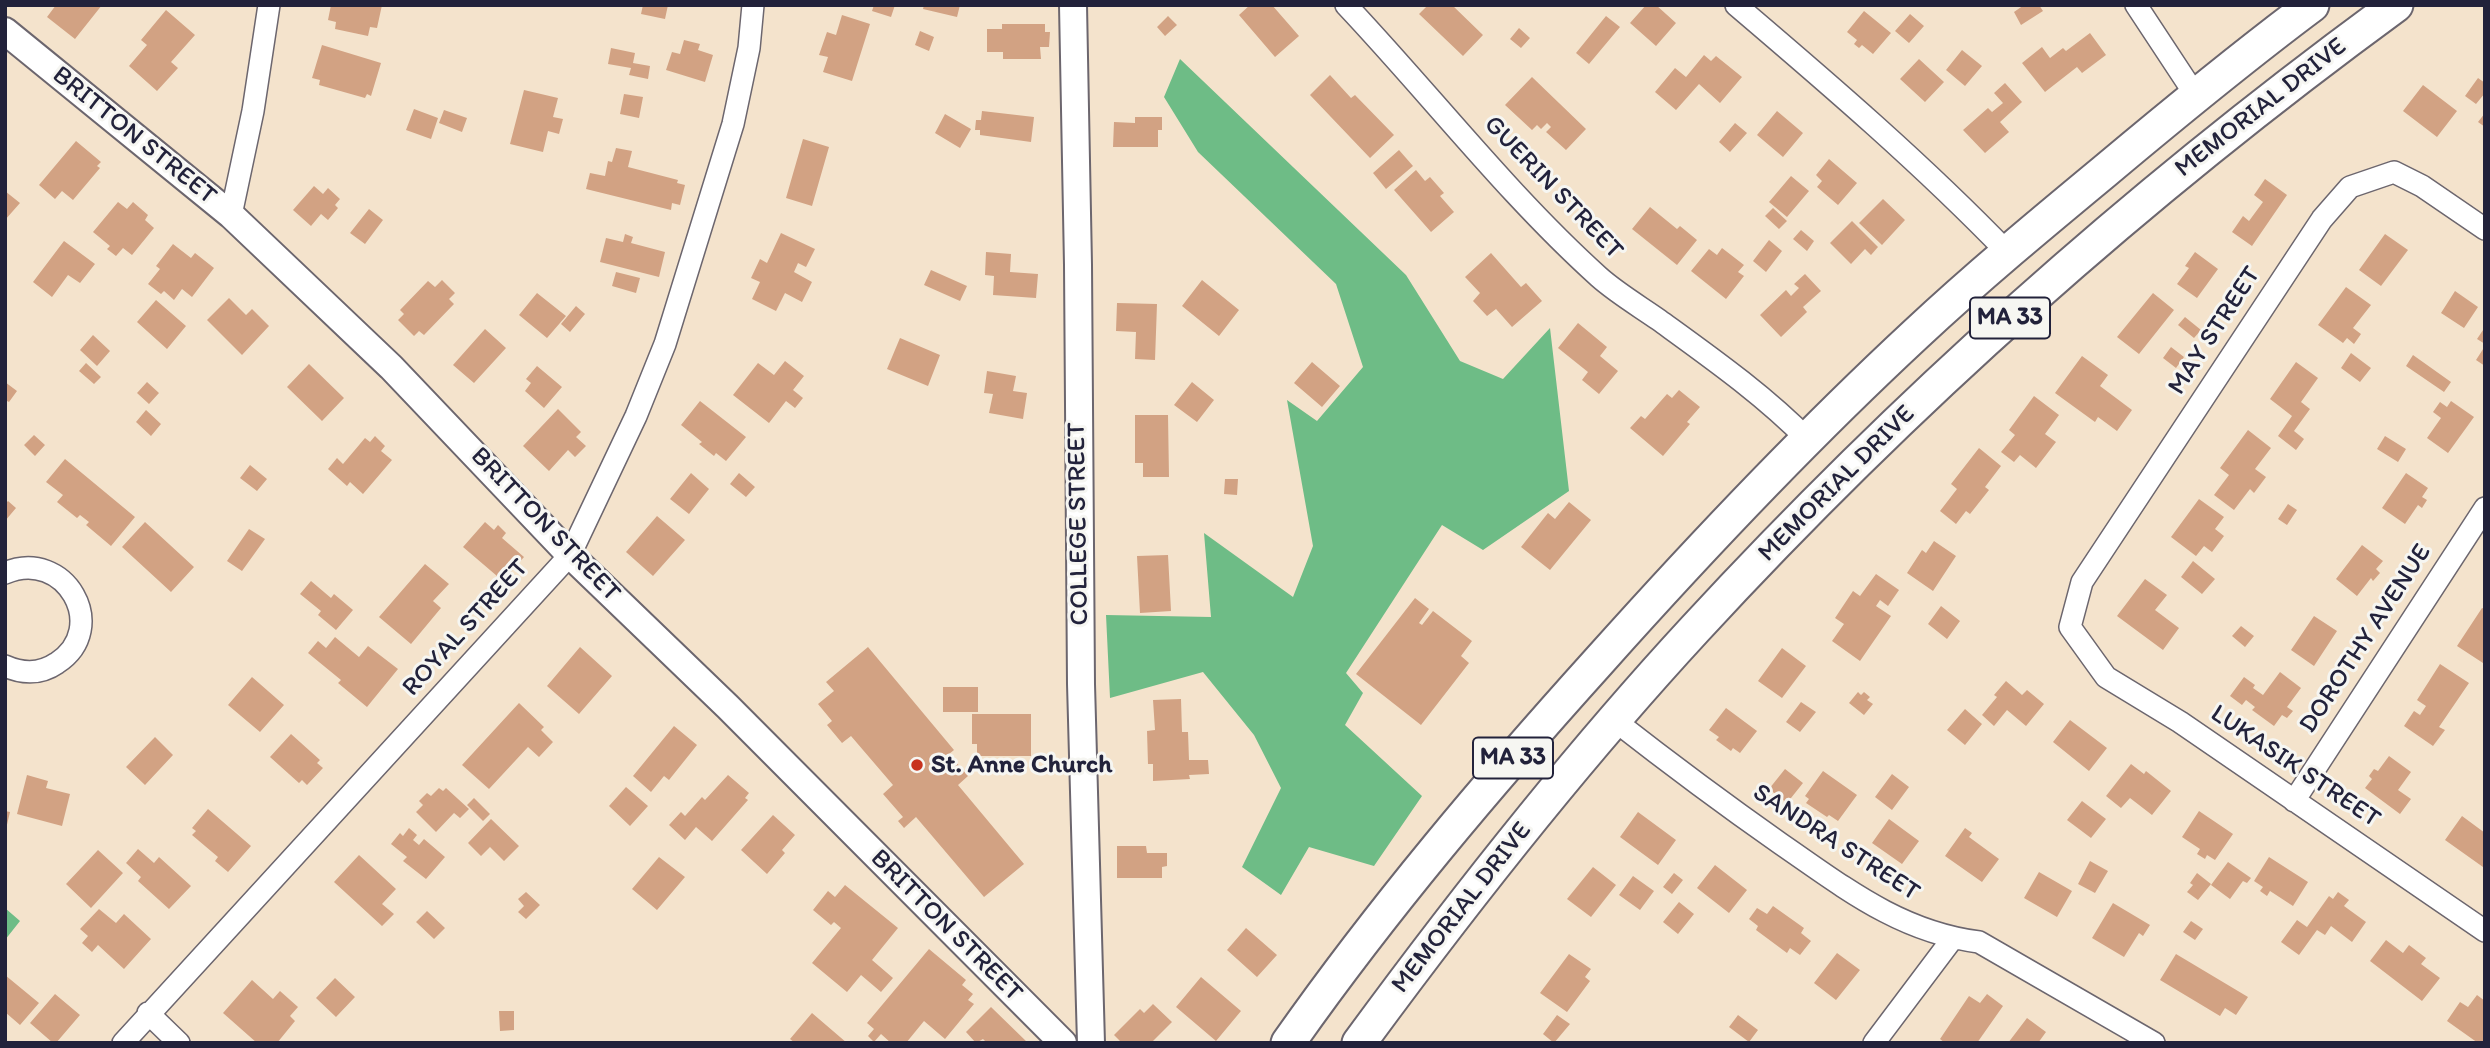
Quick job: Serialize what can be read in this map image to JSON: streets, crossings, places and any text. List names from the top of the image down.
{
  "streets": {
    "main road": ["MEMORIAL DRIVE", "MA 33"],
    "street": [
      "BRITTON STREET",
      "GUERIN STREET",
      "MAY STREET",
      "COLLEGE STREET",
      "ROYAL STREET",
      "DOROTHY AVENUE",
      "LUKASIK STREET",
      "SANDRA STREET"
    ]
  },
  "crossings": [
    ["MEMORIAL DRIVE", "GUERIN STREET"],
    ["MEMORIAL DRIVE", "SANDRA STREET"],
    ["BRITTON STREET", "ROYAL STREET"],
    ["MAY STREET", "LUKASIK STREET"],
    ["DOROTHY AVENUE", "LUKASIK STREET"]
  ],
  "places": ["St. Anne Church"]
}
